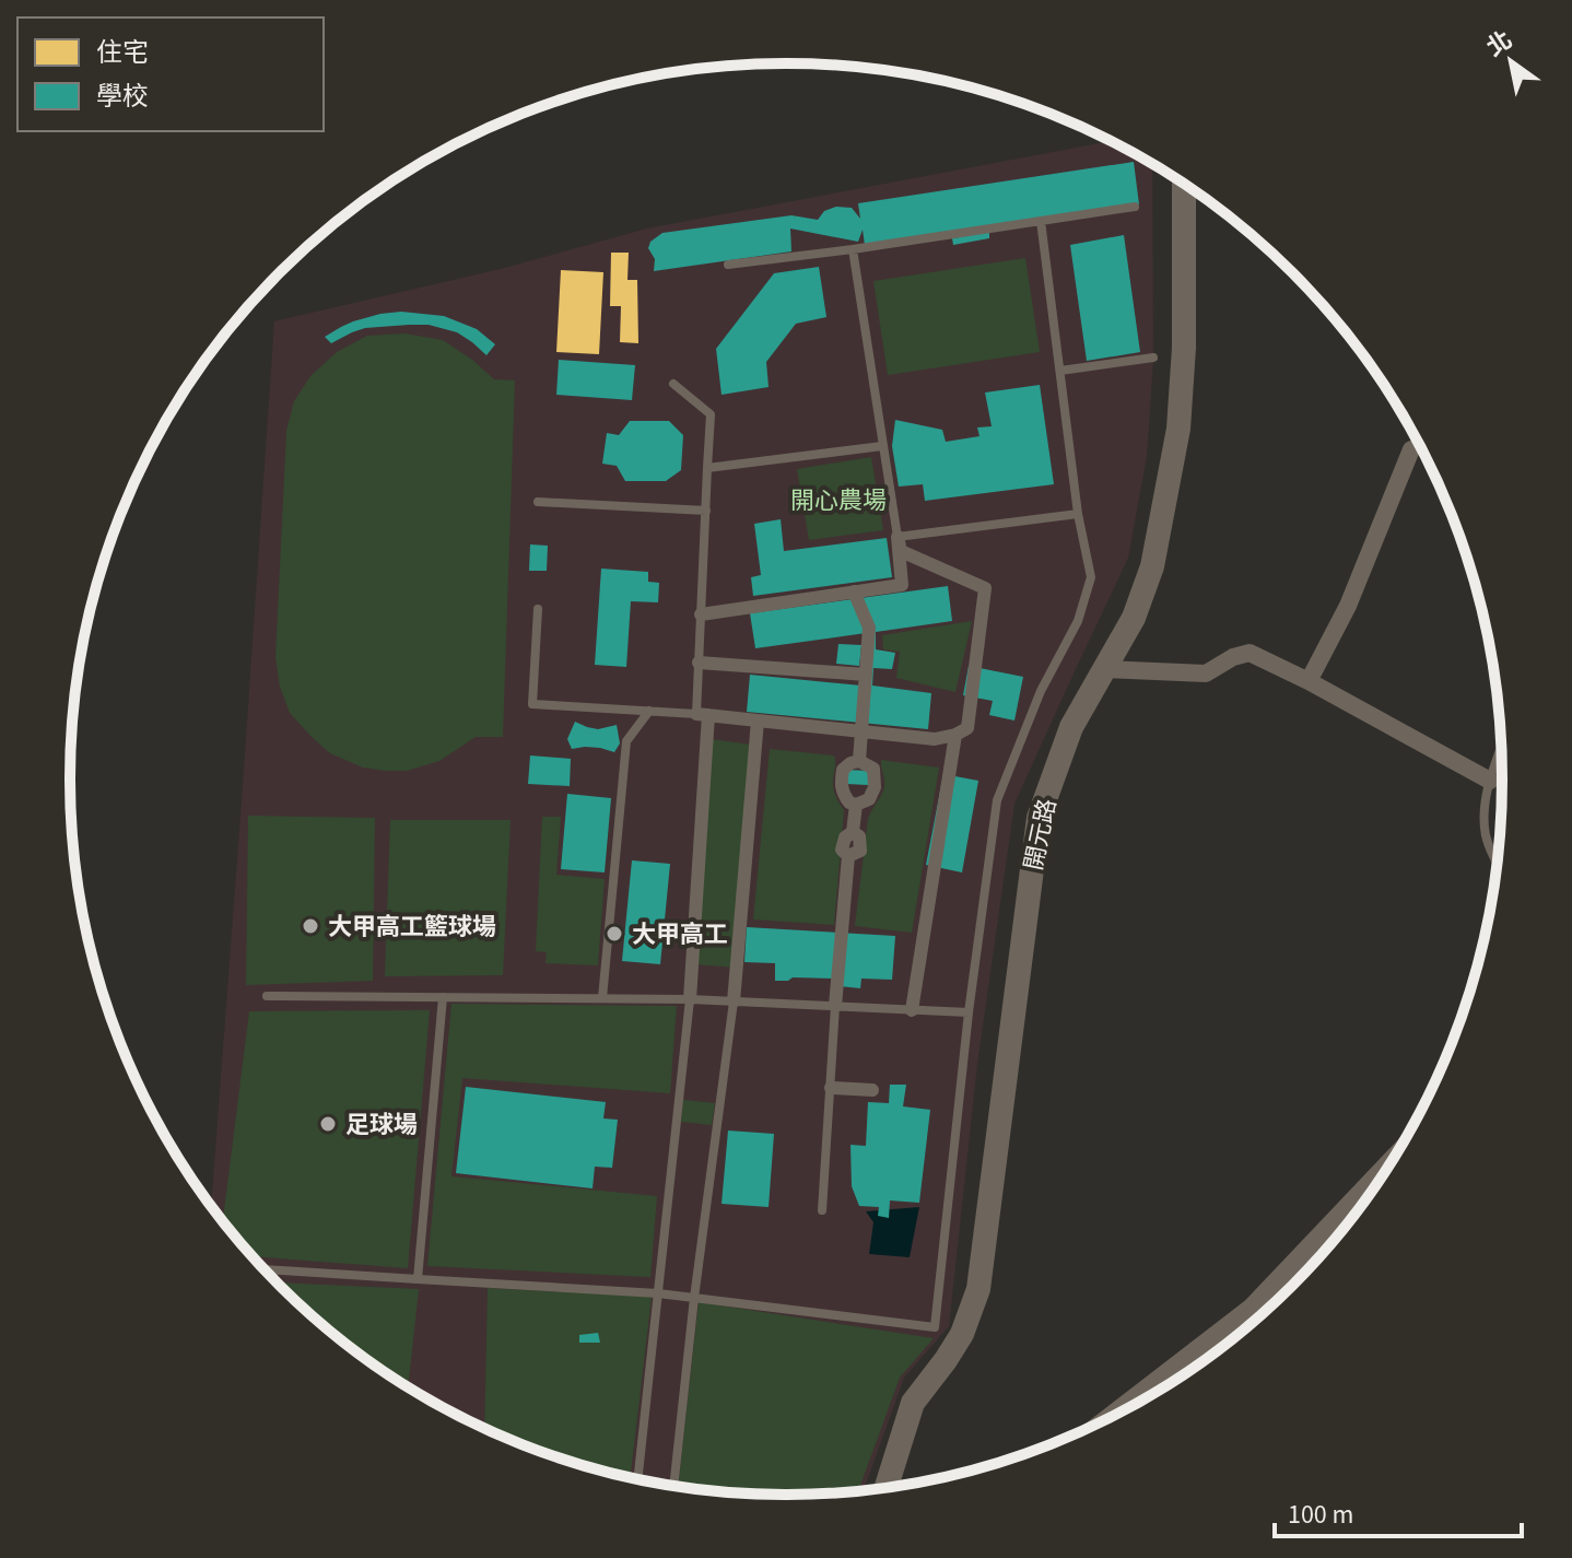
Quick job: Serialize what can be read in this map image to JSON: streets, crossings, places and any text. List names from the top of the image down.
{
  "streets": {
    "street": ["開元路"]
  },
  "parks": ["開心農場"],
  "places": ["大甲高工籃球場", "大甲高工", "足球場"],
  "legend": ["住宅", "學校"],
  "scale_bar": "100 m",
  "north": "top left"
}
